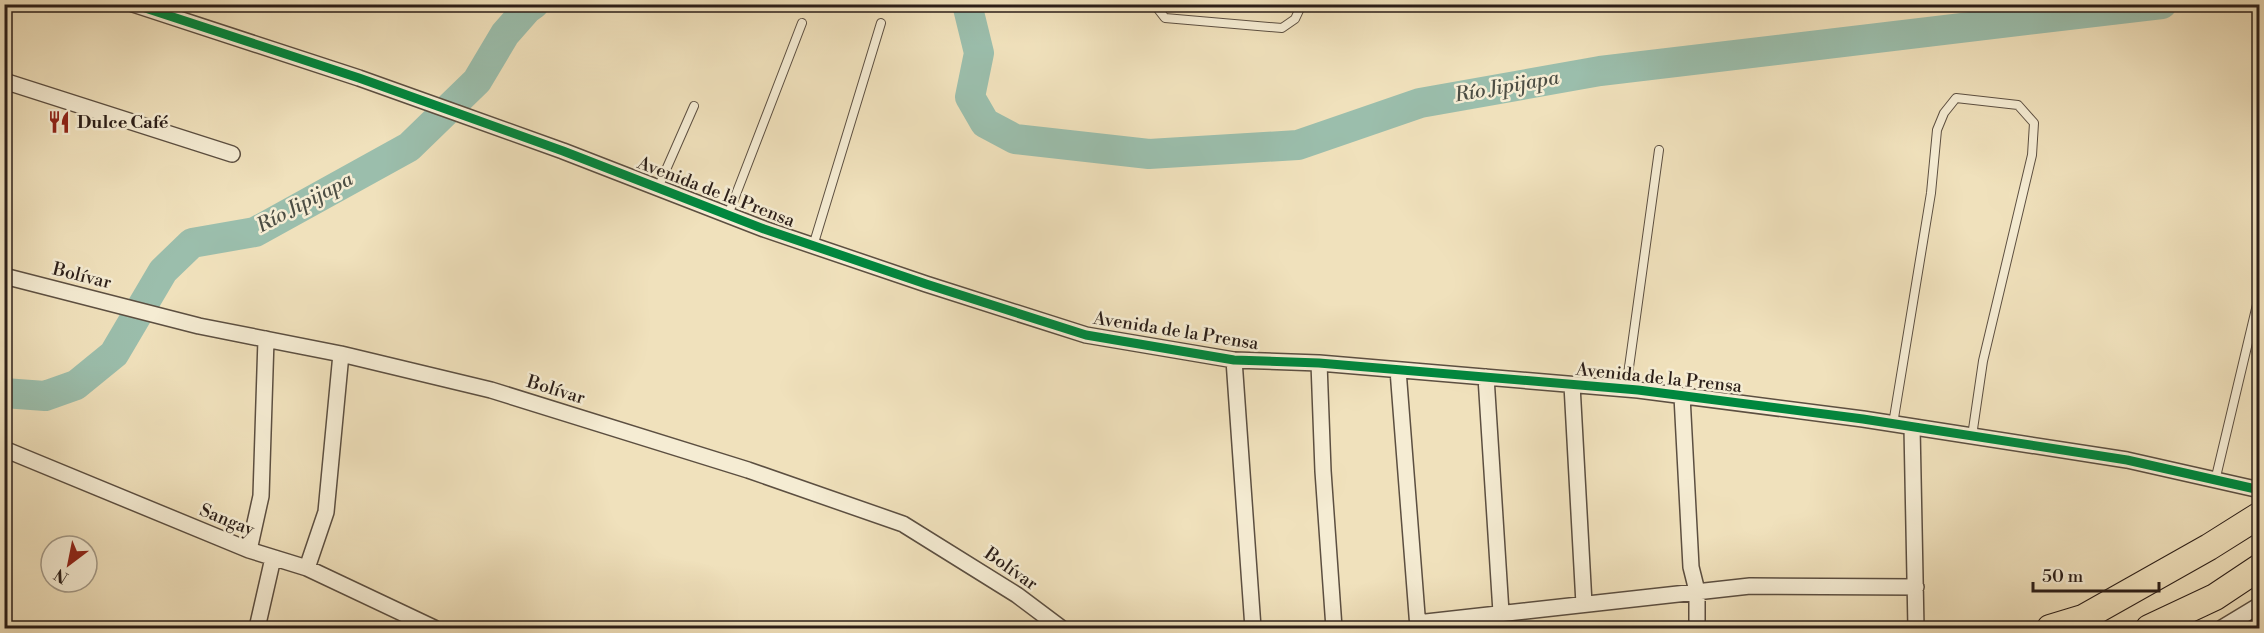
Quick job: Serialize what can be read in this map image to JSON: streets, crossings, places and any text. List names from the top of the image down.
{
  "streets": {
    "street": ["Avenida de la Prensa", "Bolívar", "Sangay"]
  },
  "water": ["Río Jipijapa"],
  "places": {
    "restaurant": ["Dulce Café"]
  },
  "scale_bar": "50 m",
  "north": "bottom left"
}
